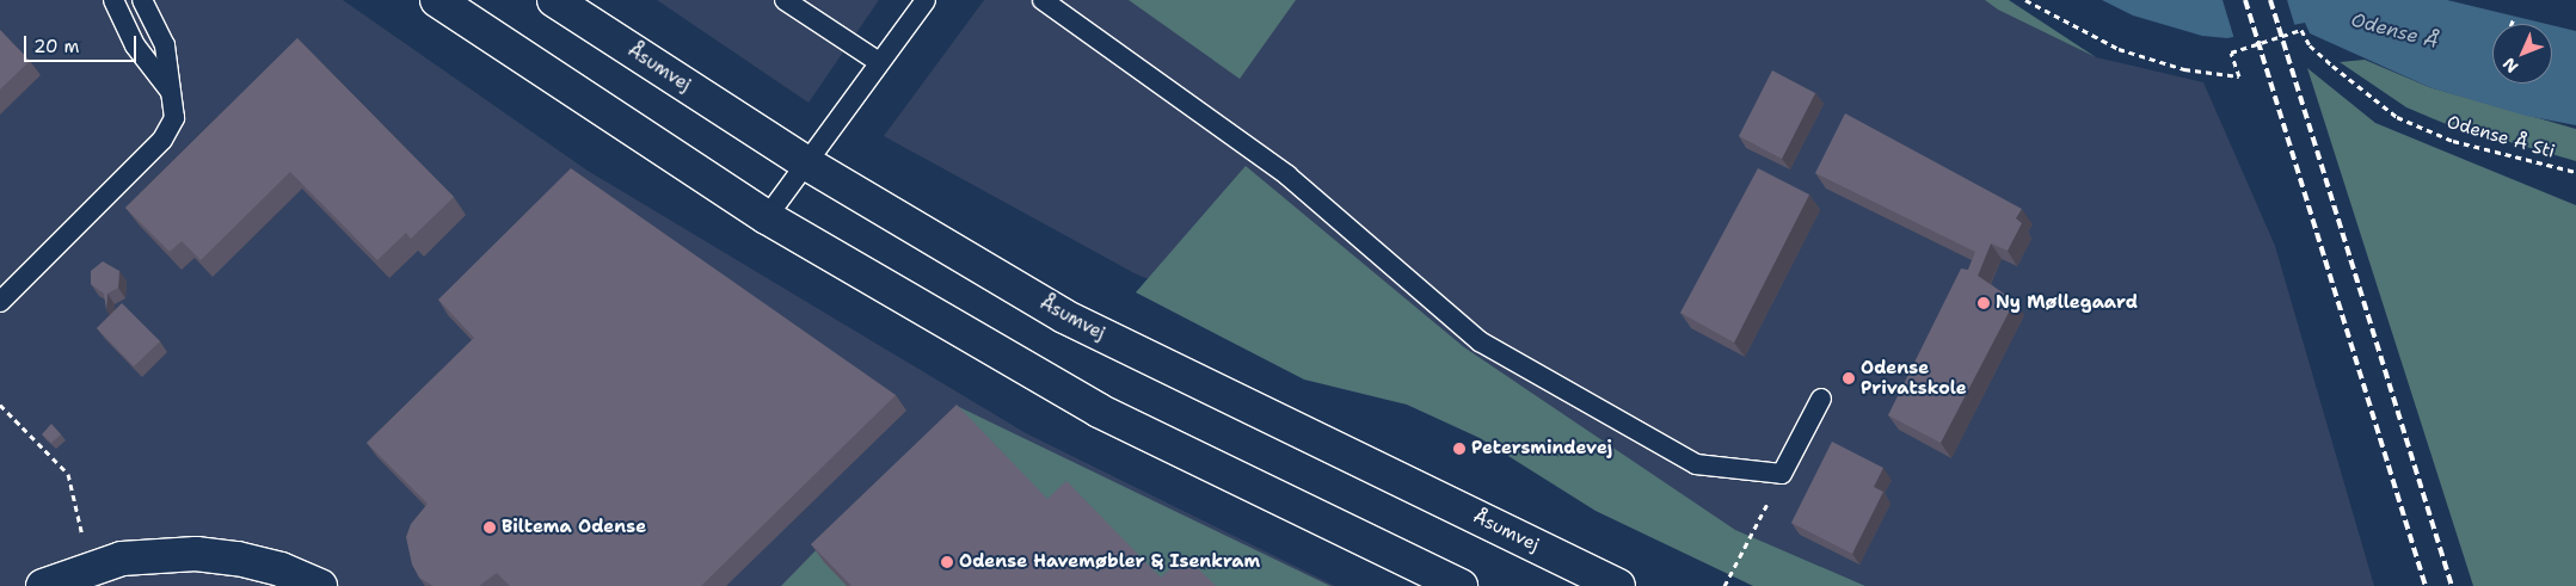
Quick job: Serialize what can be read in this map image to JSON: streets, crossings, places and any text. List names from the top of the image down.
{
  "streets": {
    "street": ["Åsumvej"],
    "path": ["Odense Å Sti"]
  },
  "water": ["Odense Å"],
  "places": [
    "Ny Møllegaard",
    "Odense Privatskole",
    "Petersmindevej",
    "Biltema Odense",
    "Odense Havemøbler & Isenkram"
  ],
  "scale_bar": "20 m",
  "north": "bottom left"
}
